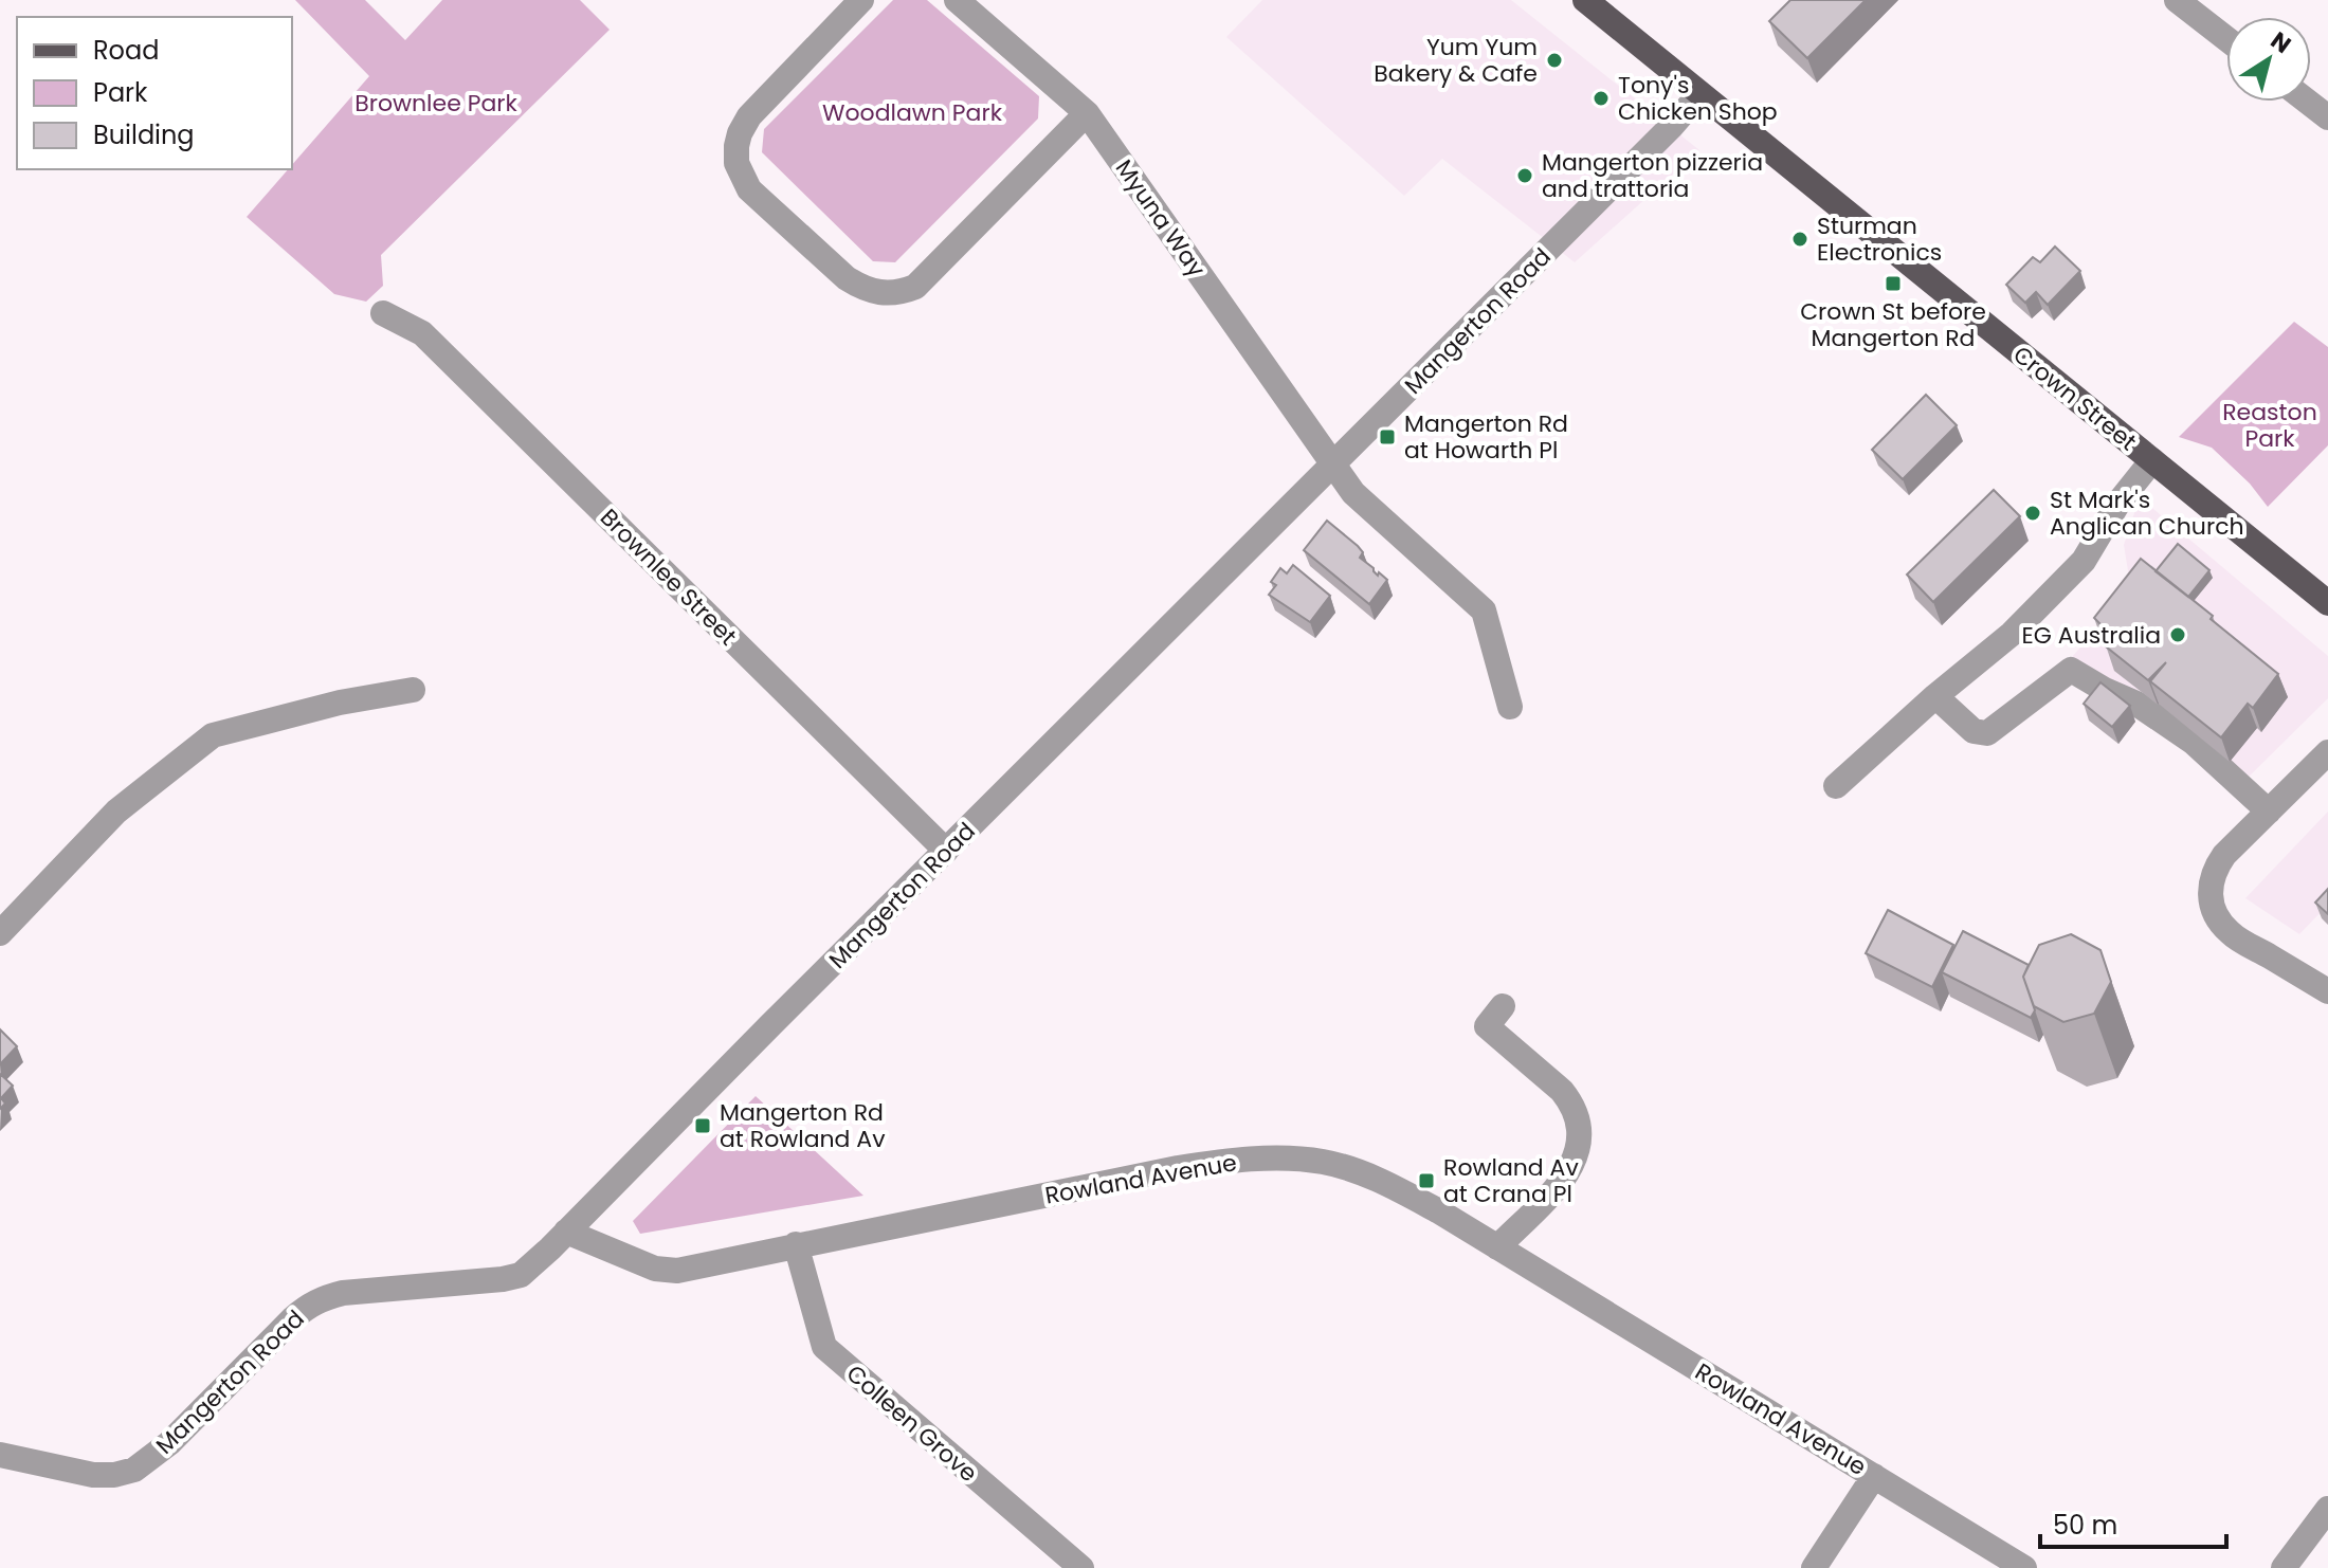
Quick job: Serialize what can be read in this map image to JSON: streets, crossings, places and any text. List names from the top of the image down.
{
  "streets": {
    "main road": ["Crown Street"],
    "street": [
      "Myuna Way",
      "Mangerton Road",
      "Brownlee Street",
      "Rowland Avenue",
      "Colleen Grove"
    ]
  },
  "crossings": [
    ["Myuna Way", "Mangerton Road"],
    ["Mangerton Road", "Crown Street"],
    ["Mangerton Road", "Brownlee Street"],
    ["Mangerton Road", "Rowland Avenue"],
    ["Rowland Avenue", "Colleen Grove"]
  ],
  "parks": ["Brownlee Park", "Woodlawn Park", "Reaston Park"],
  "places": {
    "other": [
      "Yum Yum Bakery & Cafe",
      "Tony's Chicken Shop",
      "Mangerton pizzeria and trattoria",
      "Sturman Electronics",
      "St Mark's Anglican Church",
      "EG Australia"
    ],
    "transit": [
      "Crown St before Mangerton Rd",
      "Mangerton Rd at Howarth Pl",
      "Mangerton Rd at Rowland Av",
      "Rowland Av at Crana Pl"
    ]
  },
  "legend": ["Road", "Park", "Building"],
  "scale_bar": "50 m",
  "north": "top right"
}
